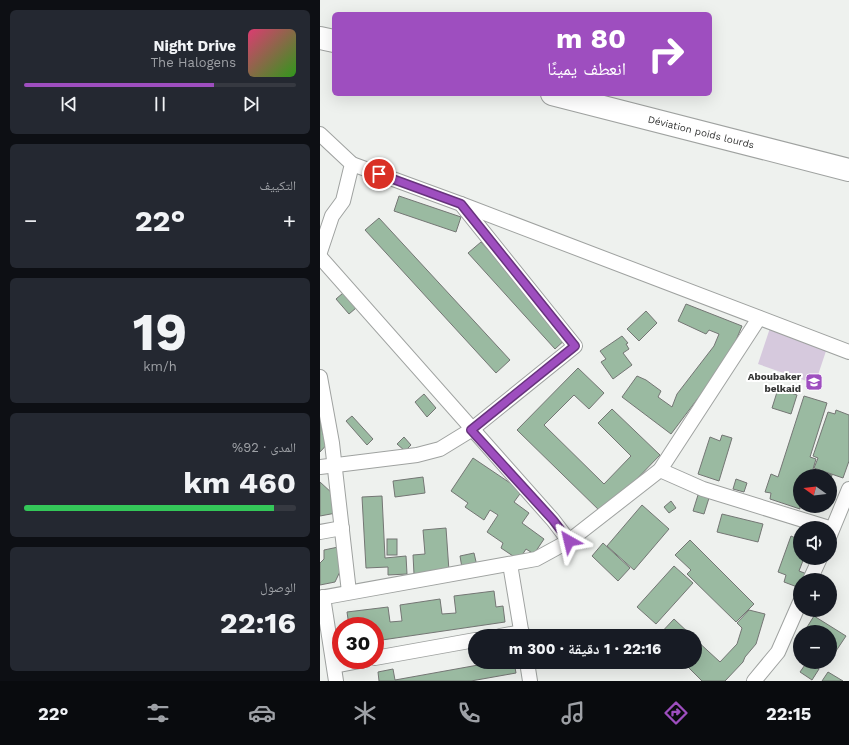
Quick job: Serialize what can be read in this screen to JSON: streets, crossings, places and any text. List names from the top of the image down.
{
  "streets": {
    "main road": ["Déviation poids lourds"]
  },
  "places": {
    "school or university": ["Aboubaker belkaid"]
  },
  "north": "left",
  "page": {
    "turn": ["80 m", "انعطف يمينًا"],
    "song": ["Night Drive", "The Halogens"],
    "tile": [
      "التكييف",
      ["19", "km/h"],
      ["المدى · 92%", "460 km"],
      ["الوصول", "22:16"]
    ],
    "heat": ["−", "22°", "+"],
    "map_buttons": ["+", "−"],
    "limit": "30",
    "trip": "22:16 · 1 دقيقة · 300 m",
    "tabs": ["22:15", "22°"]
  }
}
